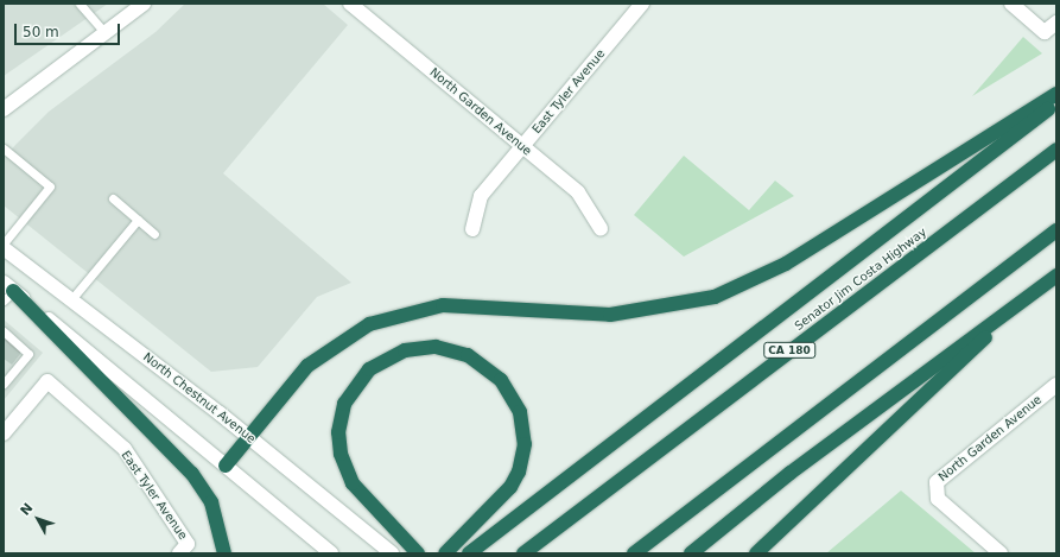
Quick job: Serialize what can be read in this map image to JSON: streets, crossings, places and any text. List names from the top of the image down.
{
  "streets": {
    "highway": ["Senator Jim Costa Highway", "CA 180"],
    "street": ["East Tyler Avenue", "North Garden Avenue", "North Chestnut Avenue"]
  },
  "crossings": [
    ["East Tyler Avenue", "North Garden Avenue"]
  ],
  "scale_bar": "50 m",
  "north": "top left"
}
